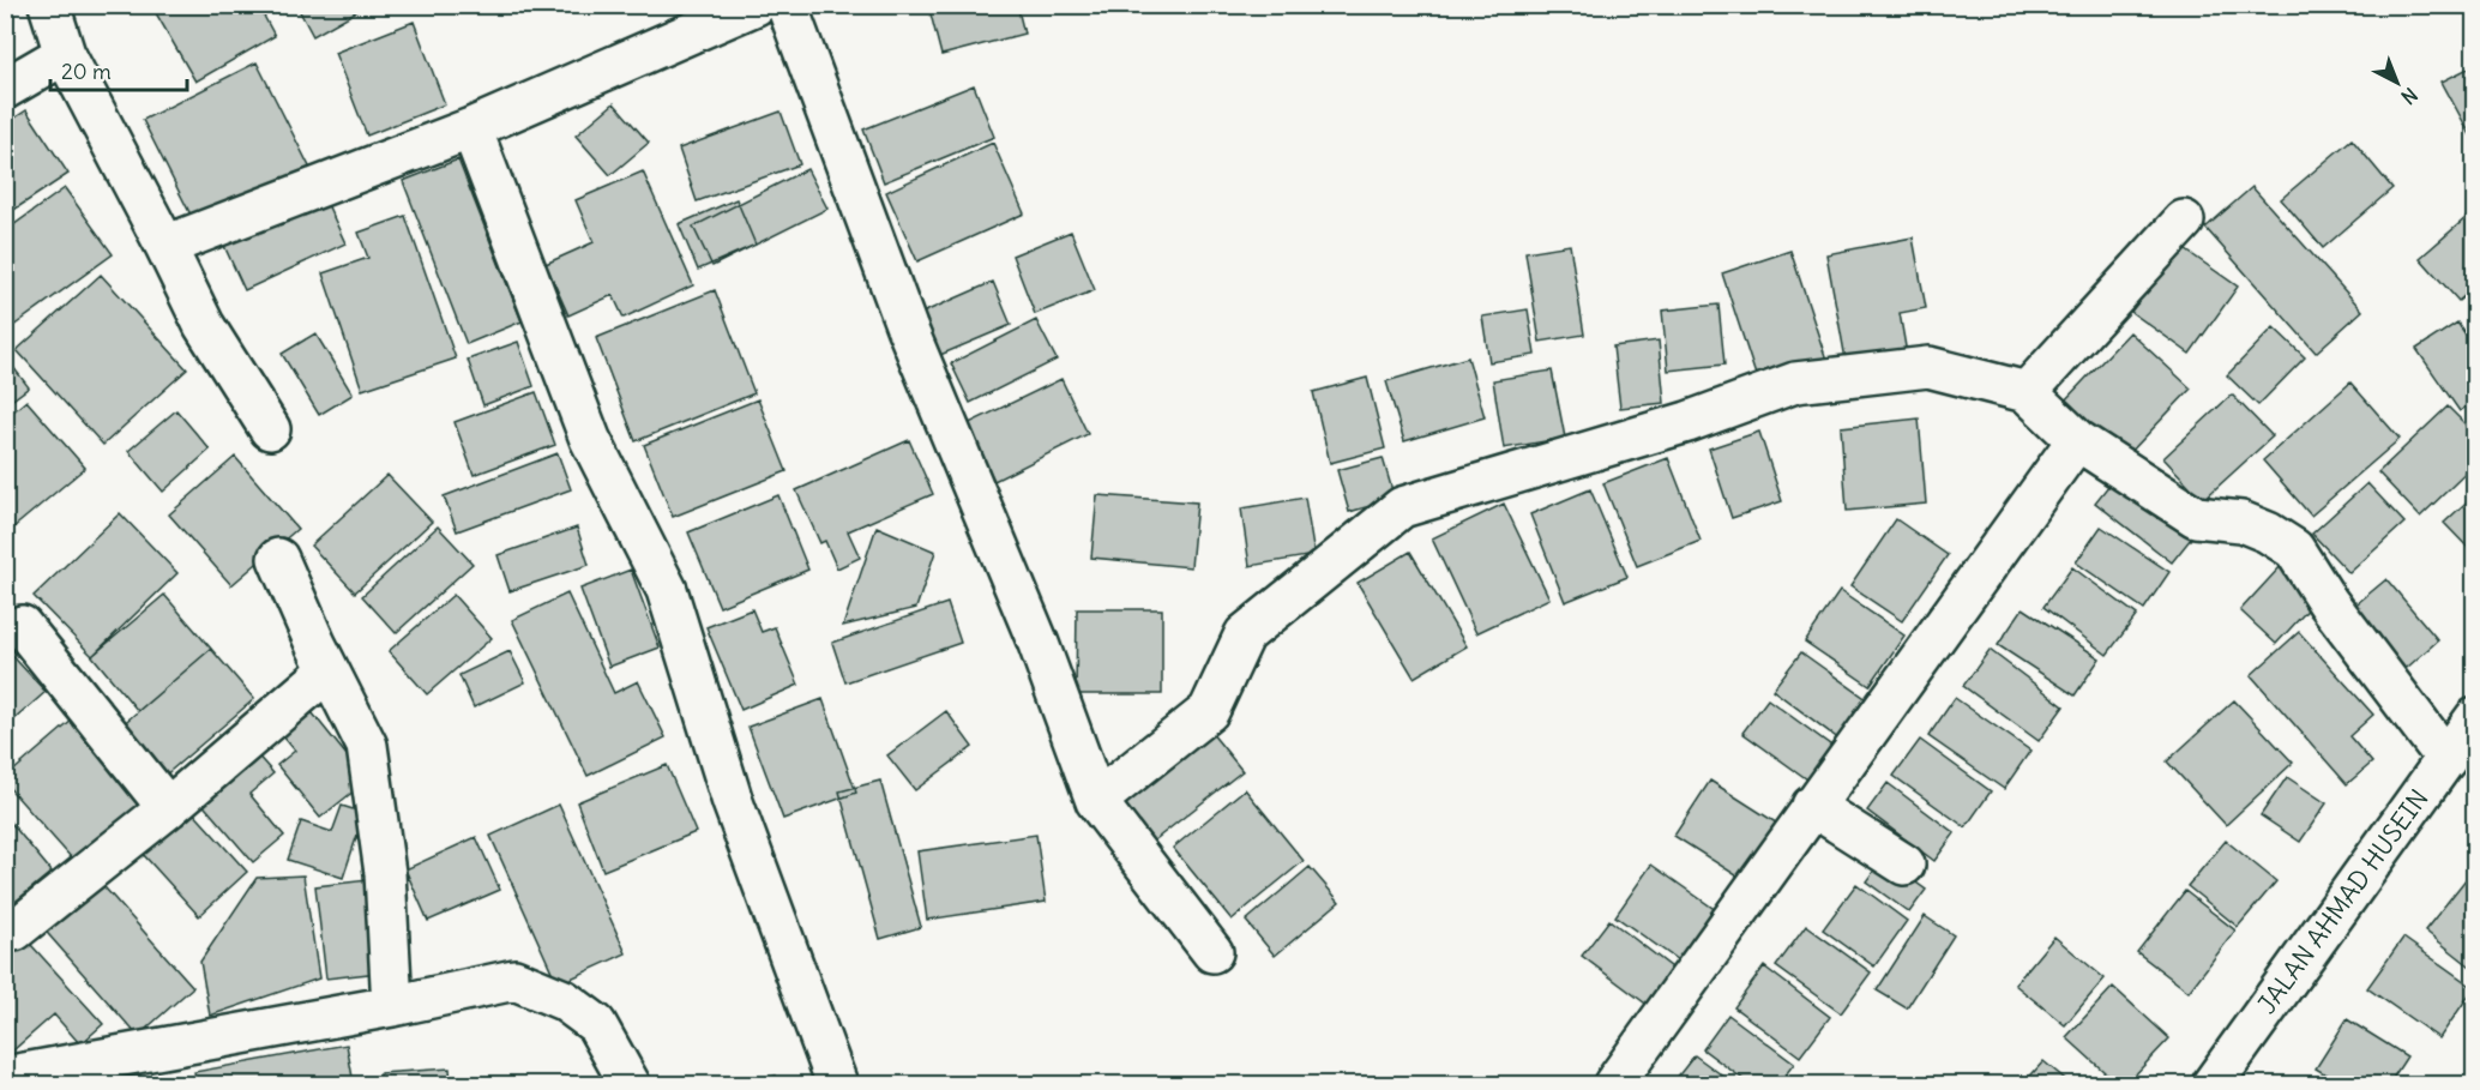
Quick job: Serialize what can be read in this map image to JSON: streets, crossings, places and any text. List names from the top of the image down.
{
  "streets": {
    "street": ["JALAN AHMAD HUSEIN"]
  },
  "scale_bar": "20 m",
  "north": "bottom right"
}
